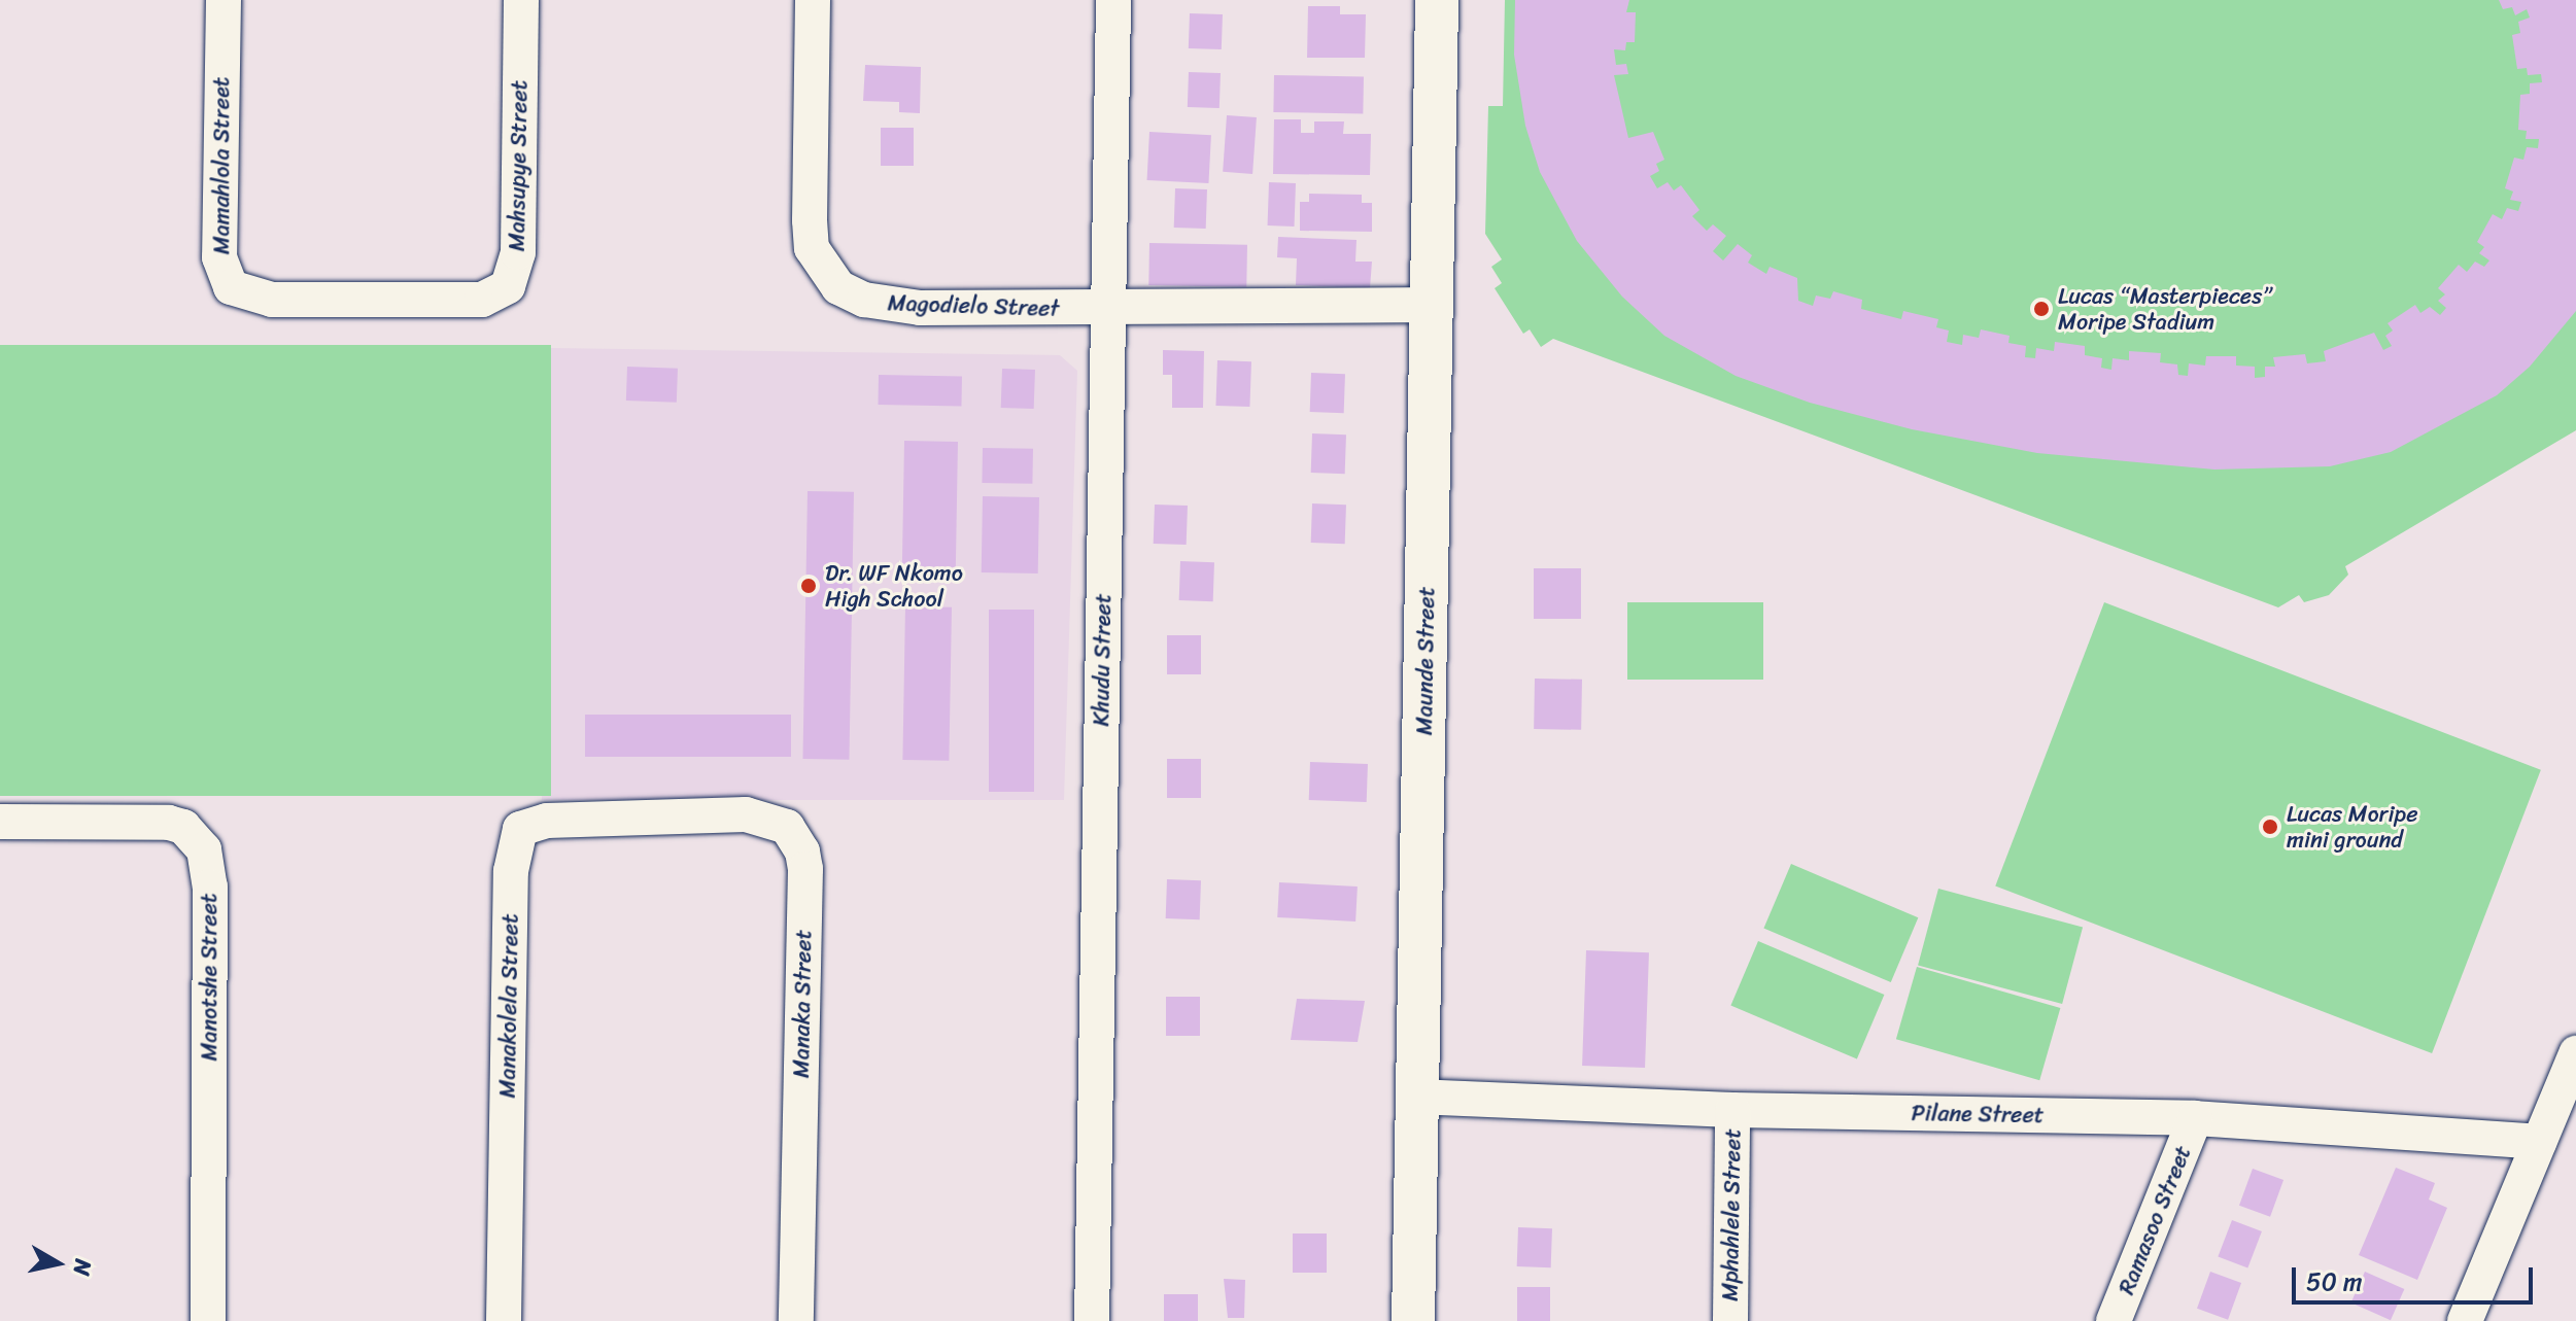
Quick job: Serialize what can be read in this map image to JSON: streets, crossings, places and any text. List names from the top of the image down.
{
  "streets": {
    "street": [
      "Mamahlola Street",
      "Mahsupye Street",
      "Magodielo Street",
      "Khudu Street",
      "Maunde Street",
      "Manotshe Street",
      "Manaka Street",
      "Manakolela Street",
      "Pilane Street",
      "Mphahlele Street",
      "Ramasoo Street"
    ]
  },
  "crossings": [
    ["Mamahlola Street", "Mahsupye Street"],
    ["Magodielo Street", "Khudu Street"],
    ["Magodielo Street", "Maunde Street"],
    ["Maunde Street", "Pilane Street"],
    ["Manaka Street", "Manakolela Street"],
    ["Pilane Street", "Mphahlele Street"],
    ["Pilane Street", "Ramasoo Street"]
  ],
  "places": ["Lucas “Masterpieces” Moripe Stadium", "Dr. WF Nkomo High School", "Lucas Moripe mini ground"],
  "scale_bar": "50 m",
  "north": "right"
}
